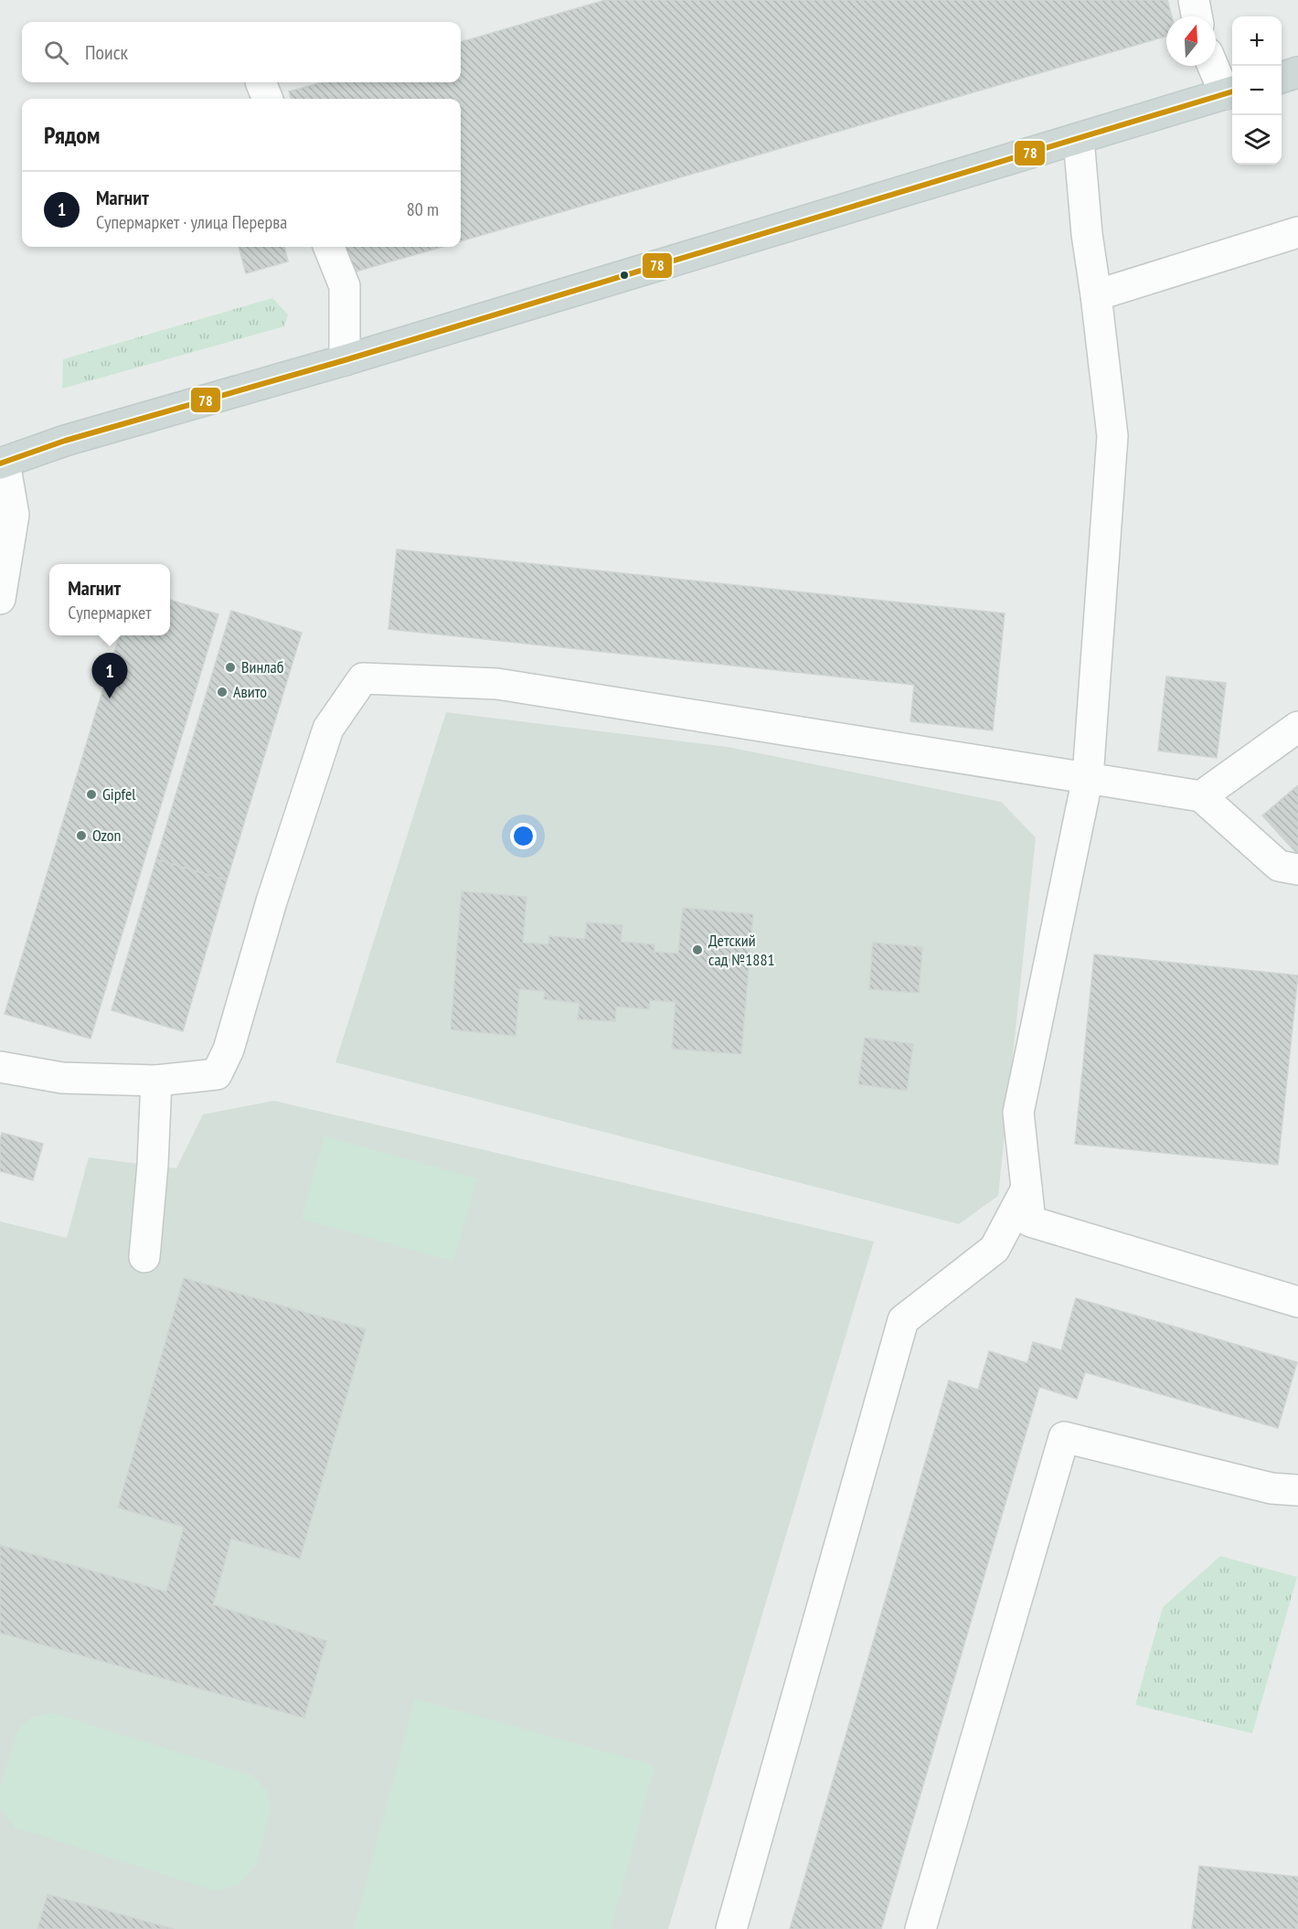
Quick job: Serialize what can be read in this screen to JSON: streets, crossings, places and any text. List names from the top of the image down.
{
  "places": [
    "Винлаб",
    "Авито",
    "Gipfel",
    "Ozon",
    "Детский сад №1881"
  ],
  "lines": ["transit line 78"],
  "north": "top",
  "page": {
    "map_buttons": ["+", "−"],
    "search": "Поиск",
    "heading": "Рядом",
    "list": [
      {
        "mark": "1",
        "name": "Магнит",
        "note": "Супермаркет · улица Перерва",
        "value": "80 m"
      }
    ],
    "popup": ["Магнит", "Супермаркет"],
    "pins": "1"
  }
}
